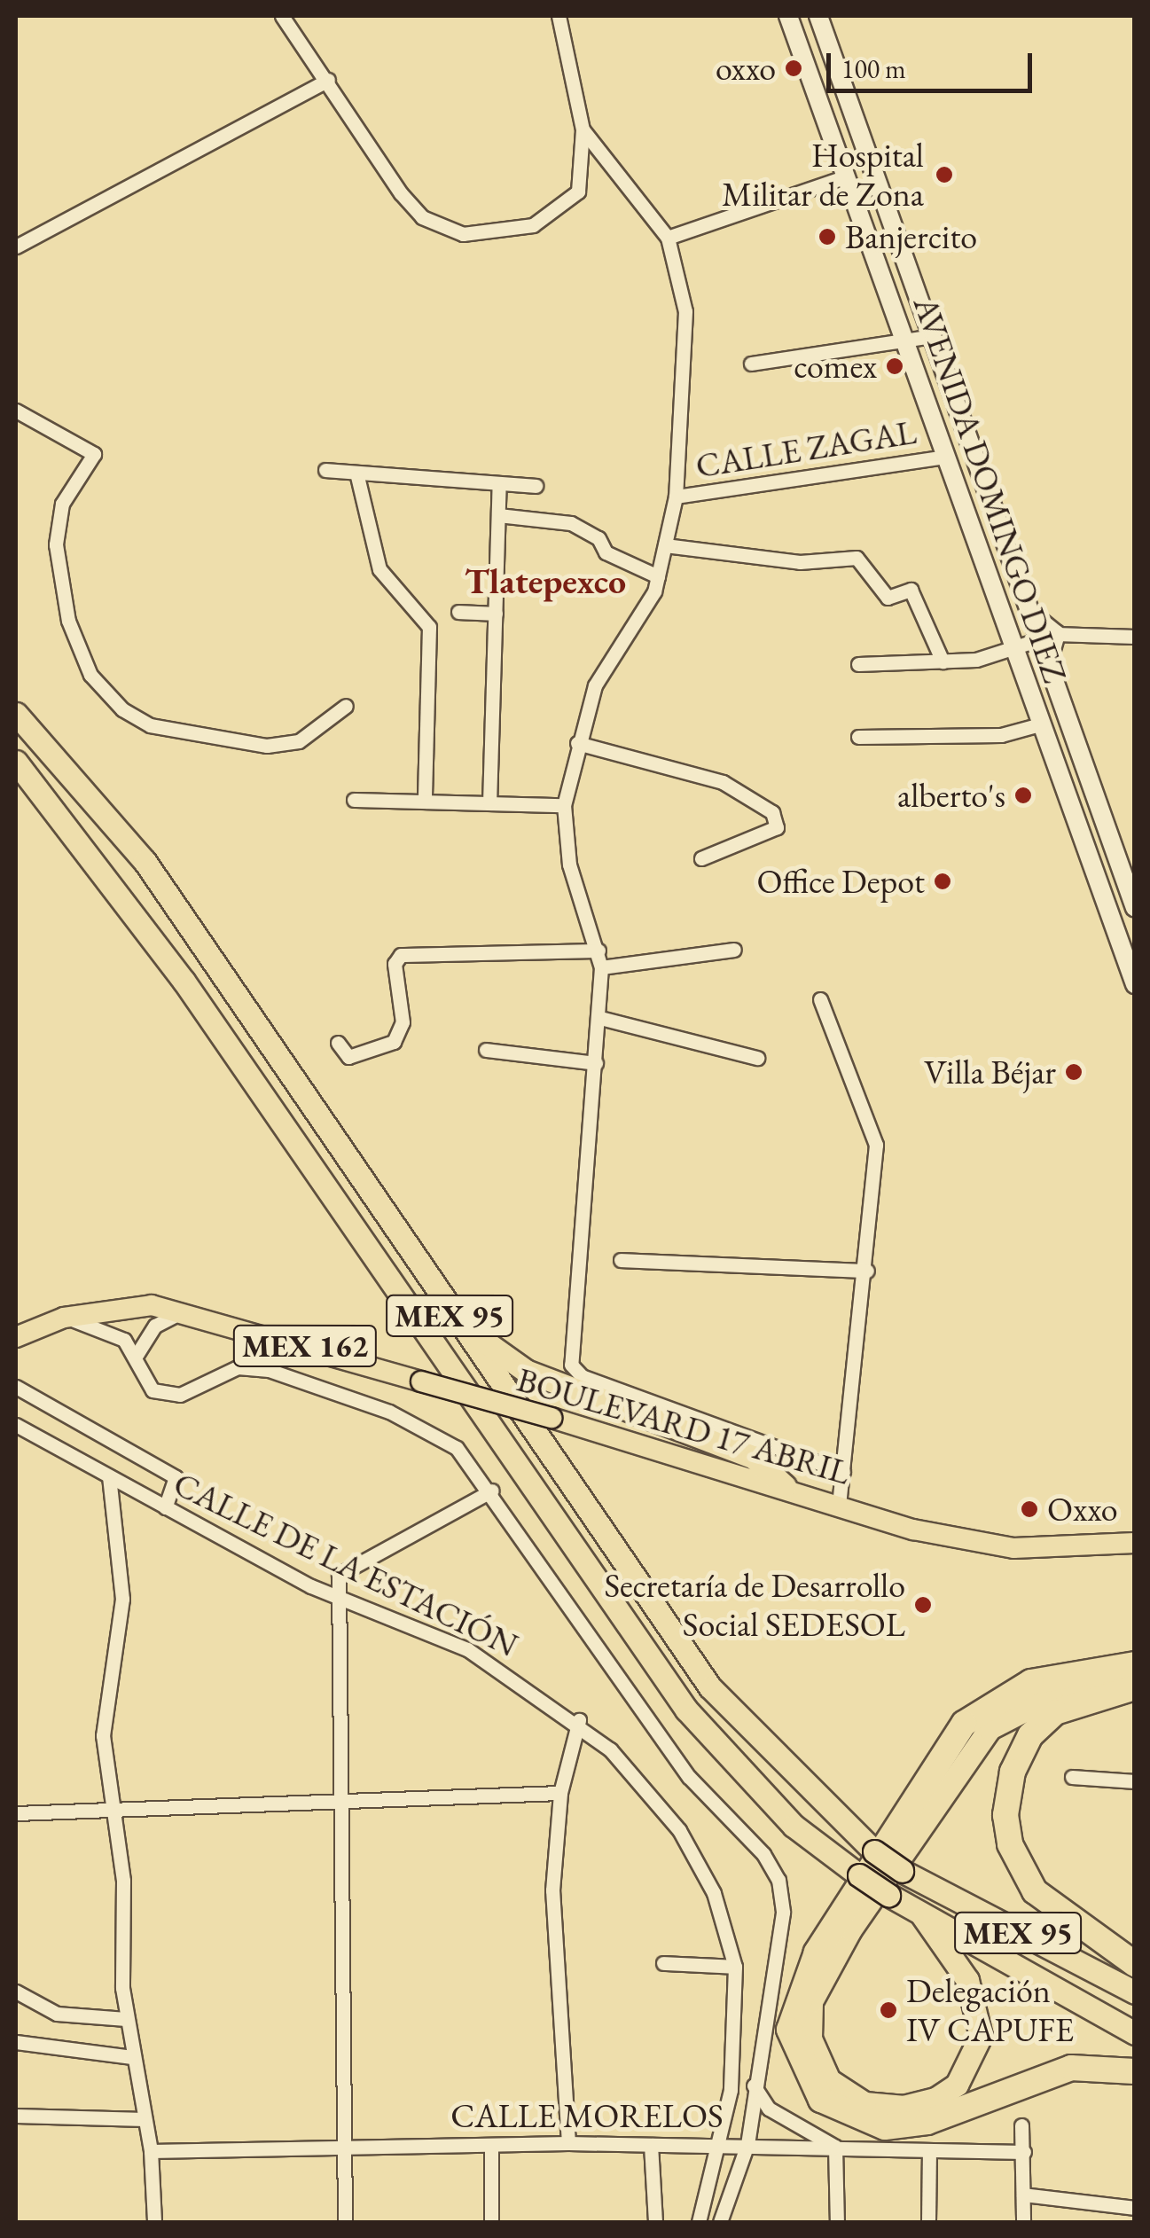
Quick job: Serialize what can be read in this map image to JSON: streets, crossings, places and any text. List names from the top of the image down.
{
  "streets": {
    "highway": ["MEX 95"],
    "main road": ["AVENIDA DOMINGO DIEZ", "MEX 162", "BOULEVARD 17 ABRIL"],
    "street": ["CALLE ZAGAL", "CALLE DE LA ESTACIÓN", "CALLE MORELOS"]
  },
  "crossings": [
    ["CALLE ZAGAL", "AVENIDA DOMINGO DIEZ"],
    ["CALLE DE LA ESTACIÓN", "CALLE MORELOS"]
  ],
  "districts": ["Tlatepexco"],
  "places": [
    "oxxo",
    "Hospital Militar de Zona",
    "Banjercito",
    "comex",
    "alberto's",
    "Office Depot",
    "Villa Béjar",
    "Oxxo",
    "Secretaría de Desarrollo Social SEDESOL",
    "Delegación IV CAPUFE"
  ],
  "scale_bar": "100 m"
}
